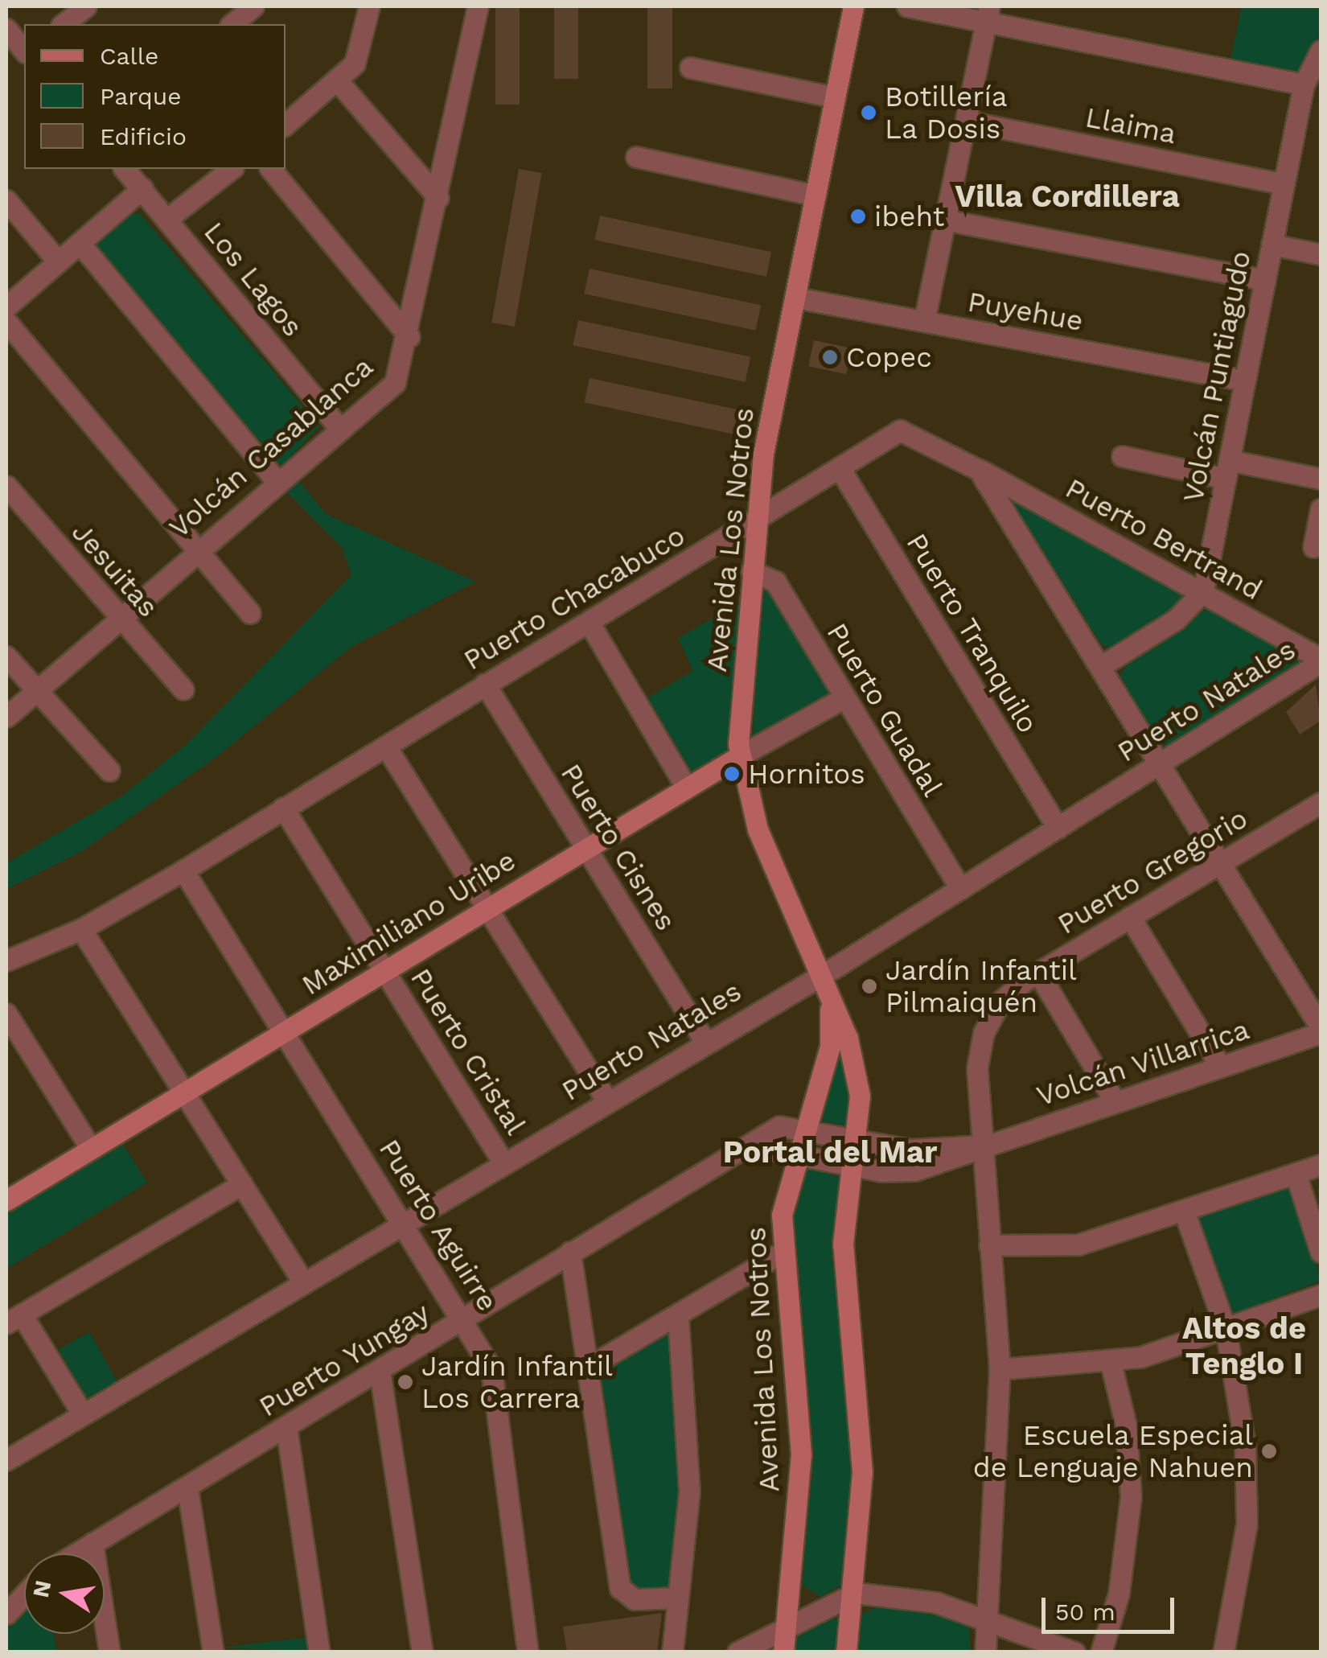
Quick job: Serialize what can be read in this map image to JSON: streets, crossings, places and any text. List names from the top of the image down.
{
  "streets": {
    "main road": ["Avenida Los Notros", "Maximiliano Uribe"],
    "street": [
      "Llaima",
      "Los Lagos",
      "Puyehue",
      "Volcán Puntiagudo",
      "Volcán Casablanca",
      "Puerto Bertrand",
      "Jesuitas",
      "Puerto Chacabuco",
      "Puerto Tranquilo",
      "Puerto Natales",
      "Puerto Guadal",
      "Puerto Cisnes",
      "Puerto Gregorio",
      "Puerto Cristal",
      "Volcán Villarrica",
      "Puerto Aguirre",
      "Puerto Yungay"
    ]
  },
  "crossings": [
    ["Llaima", "Volcán Puntiagudo"],
    ["Los Lagos", "Volcán Casablanca"],
    ["Puyehue", "Volcán Puntiagudo"],
    ["Puyehue", "Avenida Los Notros"],
    ["Volcán Puntiagudo", "Puerto Bertrand"],
    ["Volcán Casablanca", "Jesuitas"],
    ["Puerto Bertrand", "Puerto Chacabuco"],
    ["Puerto Bertrand", "Puerto Natales"],
    ["Avenida Los Notros", "Puerto Chacabuco"],
    ["Avenida Los Notros", "Puerto Natales"],
    ["Avenida Los Notros", "Puerto Guadal"],
    ["Avenida Los Notros", "Maximiliano Uribe"],
    ["Avenida Los Notros", "Volcán Villarrica"],
    ["Avenida Los Notros", "Puerto Yungay"],
    ["Puerto Chacabuco", "Puerto Tranquilo"],
    ["Puerto Chacabuco", "Puerto Cisnes"],
    ["Puerto Chacabuco", "Puerto Cristal"],
    ["Puerto Chacabuco", "Puerto Aguirre"],
    ["Puerto Tranquilo", "Puerto Natales"],
    ["Puerto Natales", "Puerto Guadal"],
    ["Puerto Natales", "Puerto Cisnes"],
    ["Puerto Natales", "Puerto Cristal"],
    ["Puerto Natales", "Puerto Aguirre"],
    ["Puerto Guadal", "Maximiliano Uribe"],
    ["Puerto Cisnes", "Maximiliano Uribe"],
    ["Puerto Gregorio", "Volcán Villarrica"],
    ["Maximiliano Uribe", "Puerto Cristal"],
    ["Maximiliano Uribe", "Puerto Aguirre"],
    ["Volcán Villarrica", "Puerto Yungay"],
    ["Puerto Aguirre", "Puerto Yungay"]
  ],
  "districts": ["Villa Cordillera", "Portal del Mar", "Altos de Tenglo I"],
  "places": [
    "Botillería La Dosis",
    "ibeht",
    "Copec",
    "Hornitos",
    "Jardín Infantil Pilmaiquén",
    "Jardín Infantil Los Carrera",
    "Escuela Especial de Lenguaje Nahuen"
  ],
  "legend": ["Calle", "Parque", "Edificio"],
  "scale_bar": "50 m",
  "north": "left"
}
